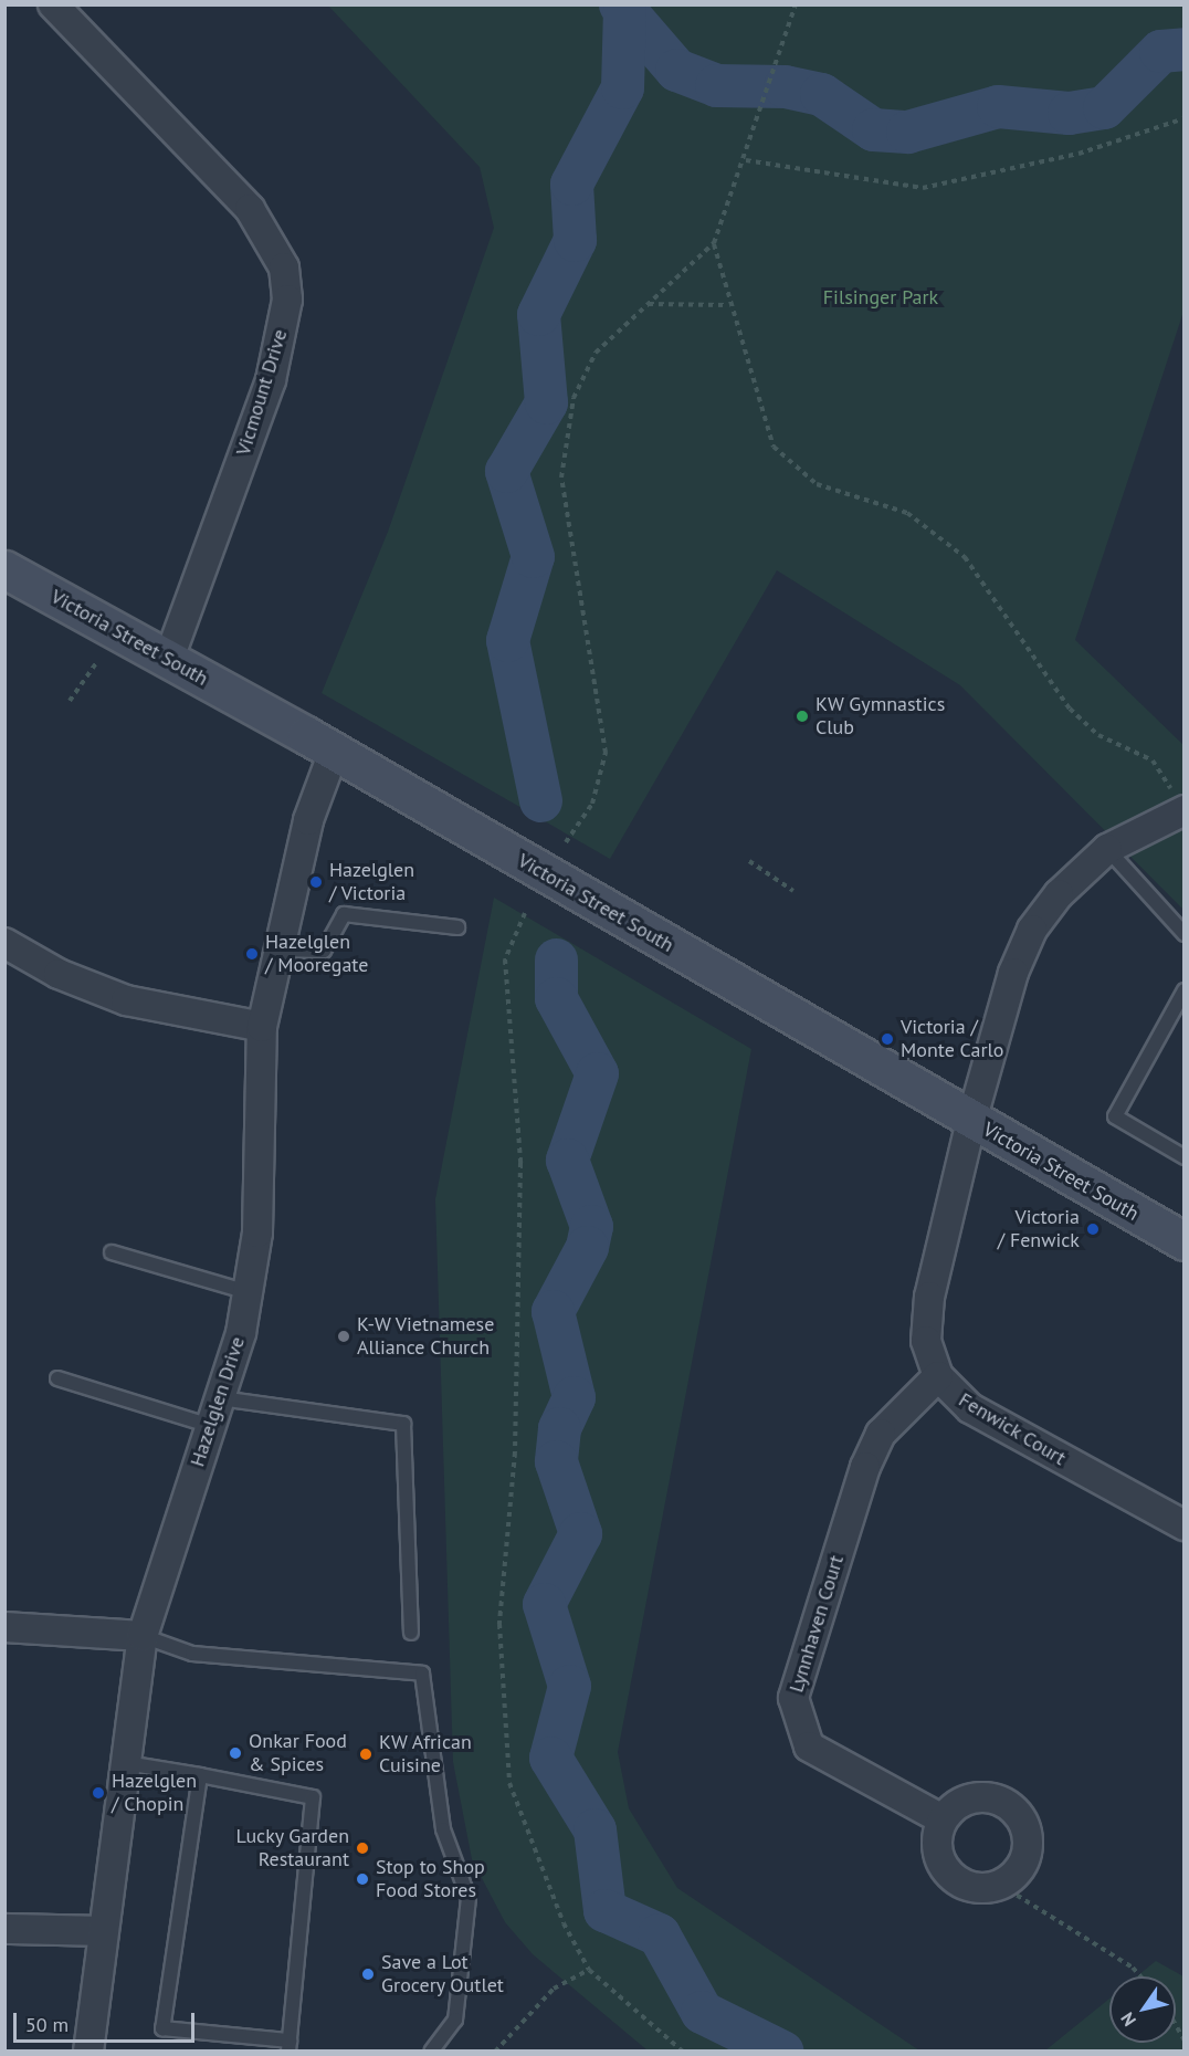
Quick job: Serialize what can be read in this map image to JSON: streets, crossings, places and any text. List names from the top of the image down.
{
  "streets": {
    "main road": ["Victoria Street South"],
    "street": [
      "Vicmount Drive",
      "Hazelglen Drive",
      "Fenwick Court",
      "Lynnhaven Court"
    ]
  },
  "crossings": [
    ["Vicmount Drive", "Victoria Street South"],
    ["Victoria Street South", "Hazelglen Drive"],
    ["Victoria Street South", "Fenwick Court"],
    ["Fenwick Court", "Lynnhaven Court"]
  ],
  "parks": ["Filsinger Park"],
  "places": [
    "KW Gymnastics Club",
    "Hazelglen / Victoria",
    "Hazelglen / Mooregate",
    "Victoria / Monte Carlo",
    "Victoria / Fenwick",
    "K-W Vietnamese Alliance Church",
    "Onkar Food & Spices",
    "KW African Cuisine",
    "Hazelglen / Chopin",
    "Lucky Garden Restaurant",
    "Stop to Shop Food Stores",
    "Save a Lot Grocery Outlet"
  ],
  "scale_bar": "50 m",
  "north": "bottom left"
}
